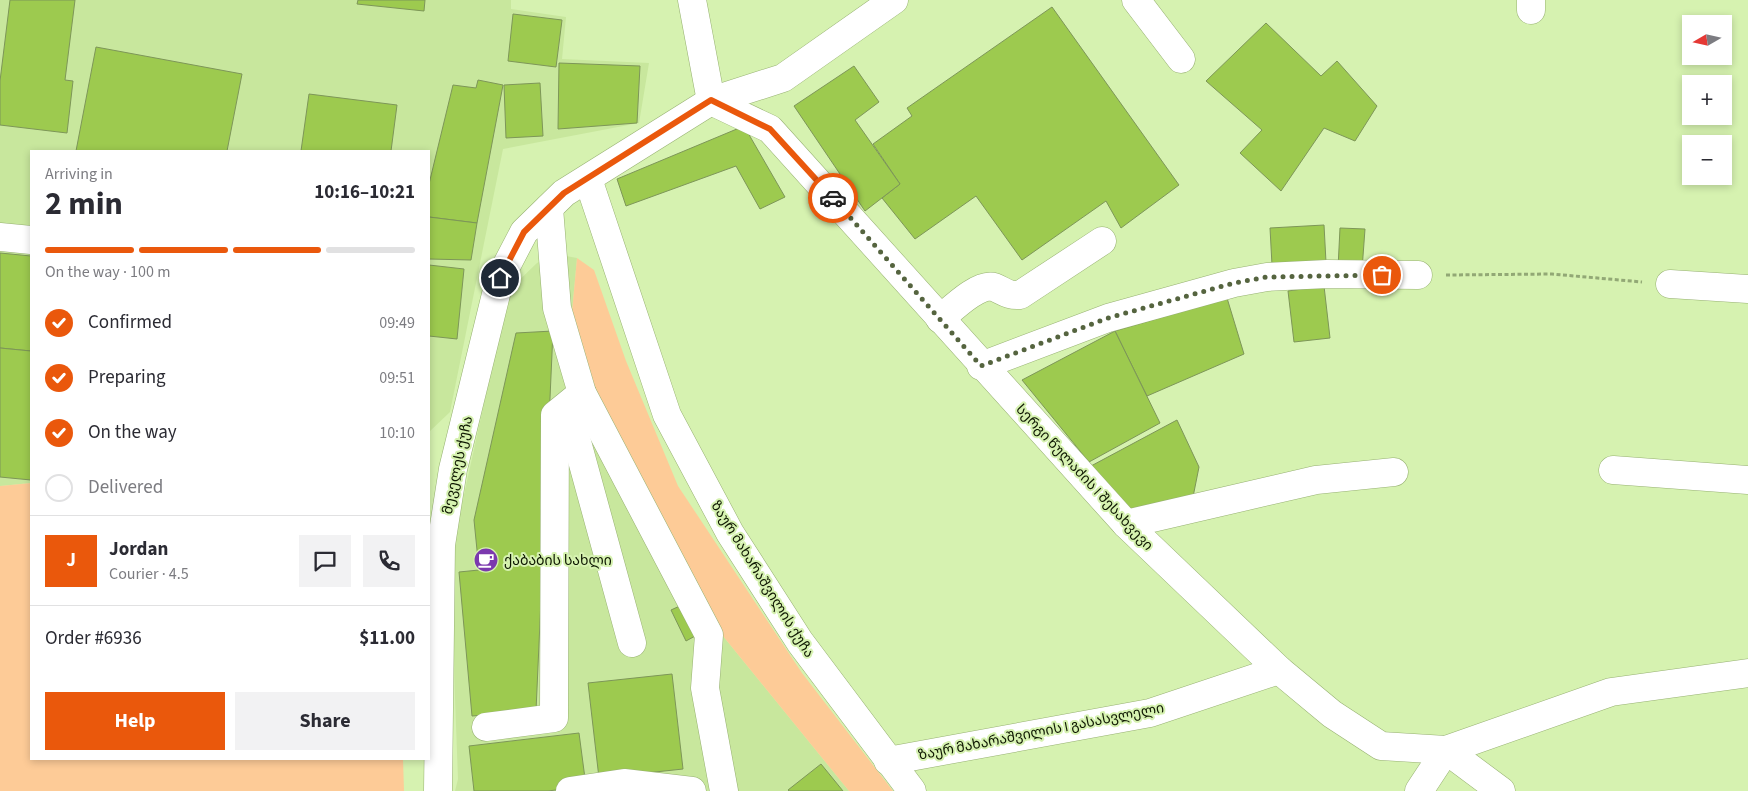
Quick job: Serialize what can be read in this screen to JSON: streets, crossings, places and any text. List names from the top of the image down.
{
  "streets": {
    "street": [
      "მეველეს ქუჩა",
      "სერგი წულაძის I შესახვევი",
      "ზაურ მახარაშვილის ქუჩა",
      "ზაურ მახარაშვილის I გასასვლელი"
    ]
  },
  "crossings": [
    ["მეველეს ქუჩა", "სერგი წულაძის I შესახვევი"],
    ["მეველეს ქუჩა", "ზაურ მახარაშვილის ქუჩა"],
    ["სერგი წულაძის I შესახვევი", "ზაურ მახარაშვილის I გასასვლელი"],
    ["ზაურ მახარაშვილის ქუჩა", "ზაურ მახარაშვილის I გასასვლელი"]
  ],
  "places": {
    "cafe": ["ქაბაბის სახლი"]
  },
  "north": "left",
  "page": {
    "map_buttons": ["+", "−"],
    "heading": ["2 min", "Arriving in", "10:16–10:21"],
    "panel": [
      "Jordan",
      "Courier · 4.5",
      "Order #6936",
      "$11.00"
    ],
    "bar": "On the way · 100 m",
    "list": [
      ["Confirmed", "09:49"],
      ["Preparing", "09:51"],
      ["On the way", "10:10"],
      "Delivered"
    ],
    "round": "J",
    "buttons": ["Help", "Share"]
  }
}
